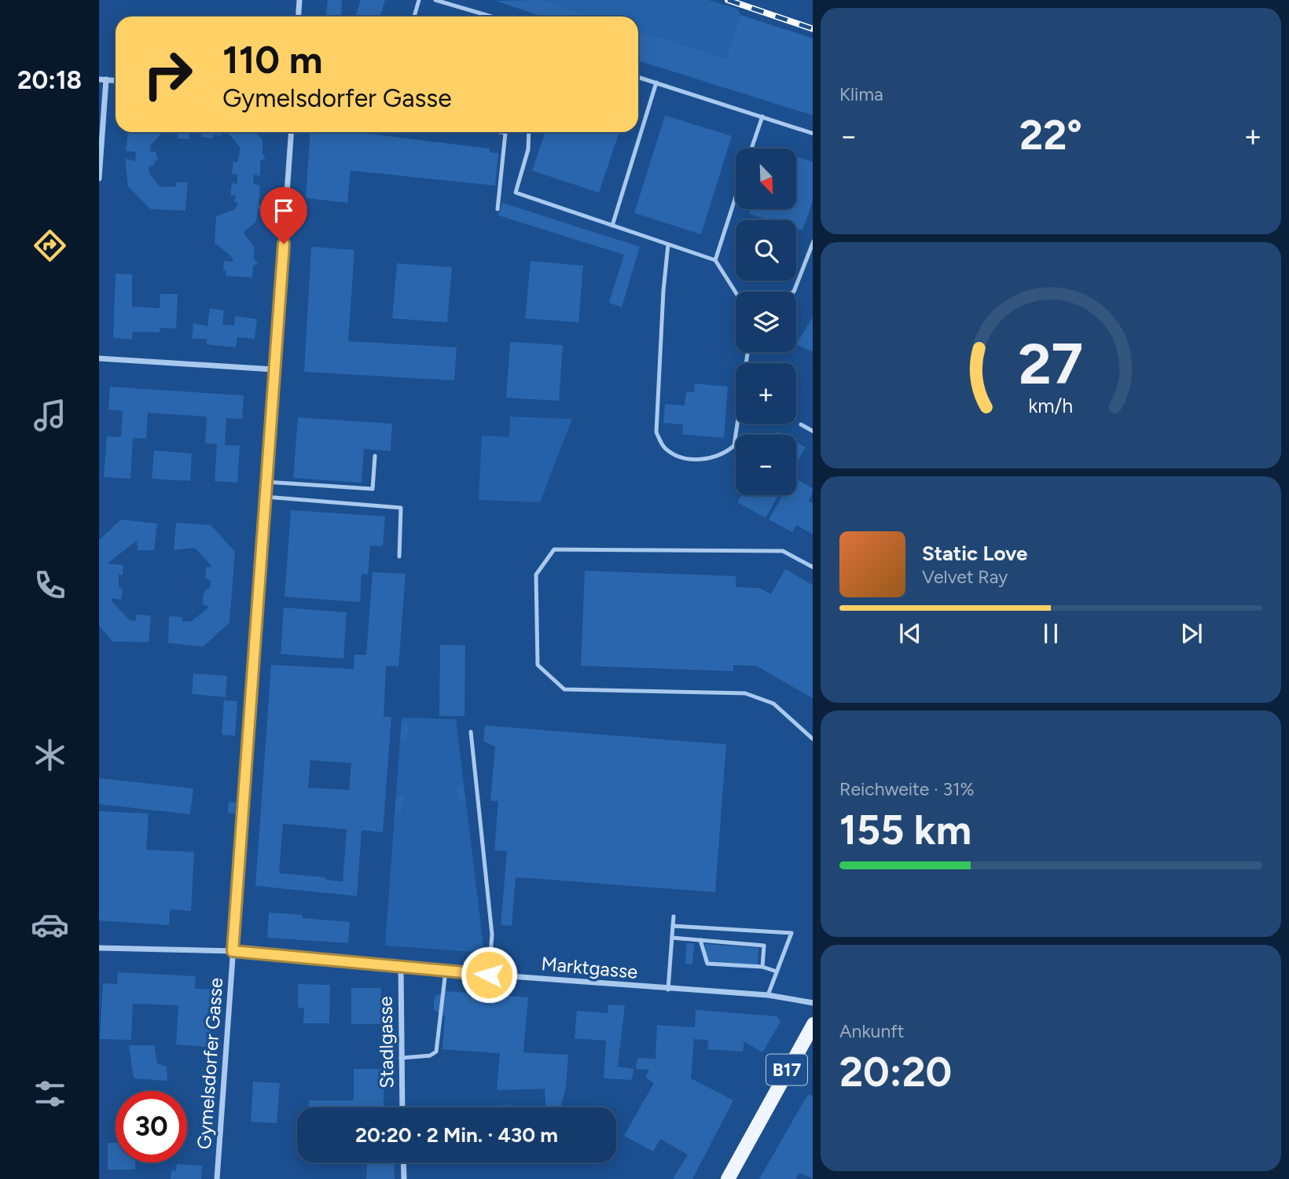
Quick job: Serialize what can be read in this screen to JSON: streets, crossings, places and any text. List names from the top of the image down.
{
  "streets": {
    "main road": ["B17"],
    "street": ["Marktgasse", "Stadlgasse", "Gymelsdorfer Gasse"]
  },
  "crossings": [
    ["Marktgasse", "Stadlgasse"],
    ["Marktgasse", "Gymelsdorfer Gasse"]
  ],
  "north": "bottom right",
  "page": {
    "tabs": "20:18",
    "tile": [
      "Klima",
      ["Reichweite · 31%", "155 km"],
      ["Ankunft", "20:20"]
    ],
    "turn": ["110 m", "Gymelsdorfer Gasse"],
    "heat": ["−", "22°", "+"],
    "map_buttons": ["+", "−"],
    "song": ["Static Love", "Velvet Ray"],
    "limit": "30",
    "trip": "20:20 · 2 Min. · 430 m",
    "gauge": ["27", "km/h"]
  }
}
